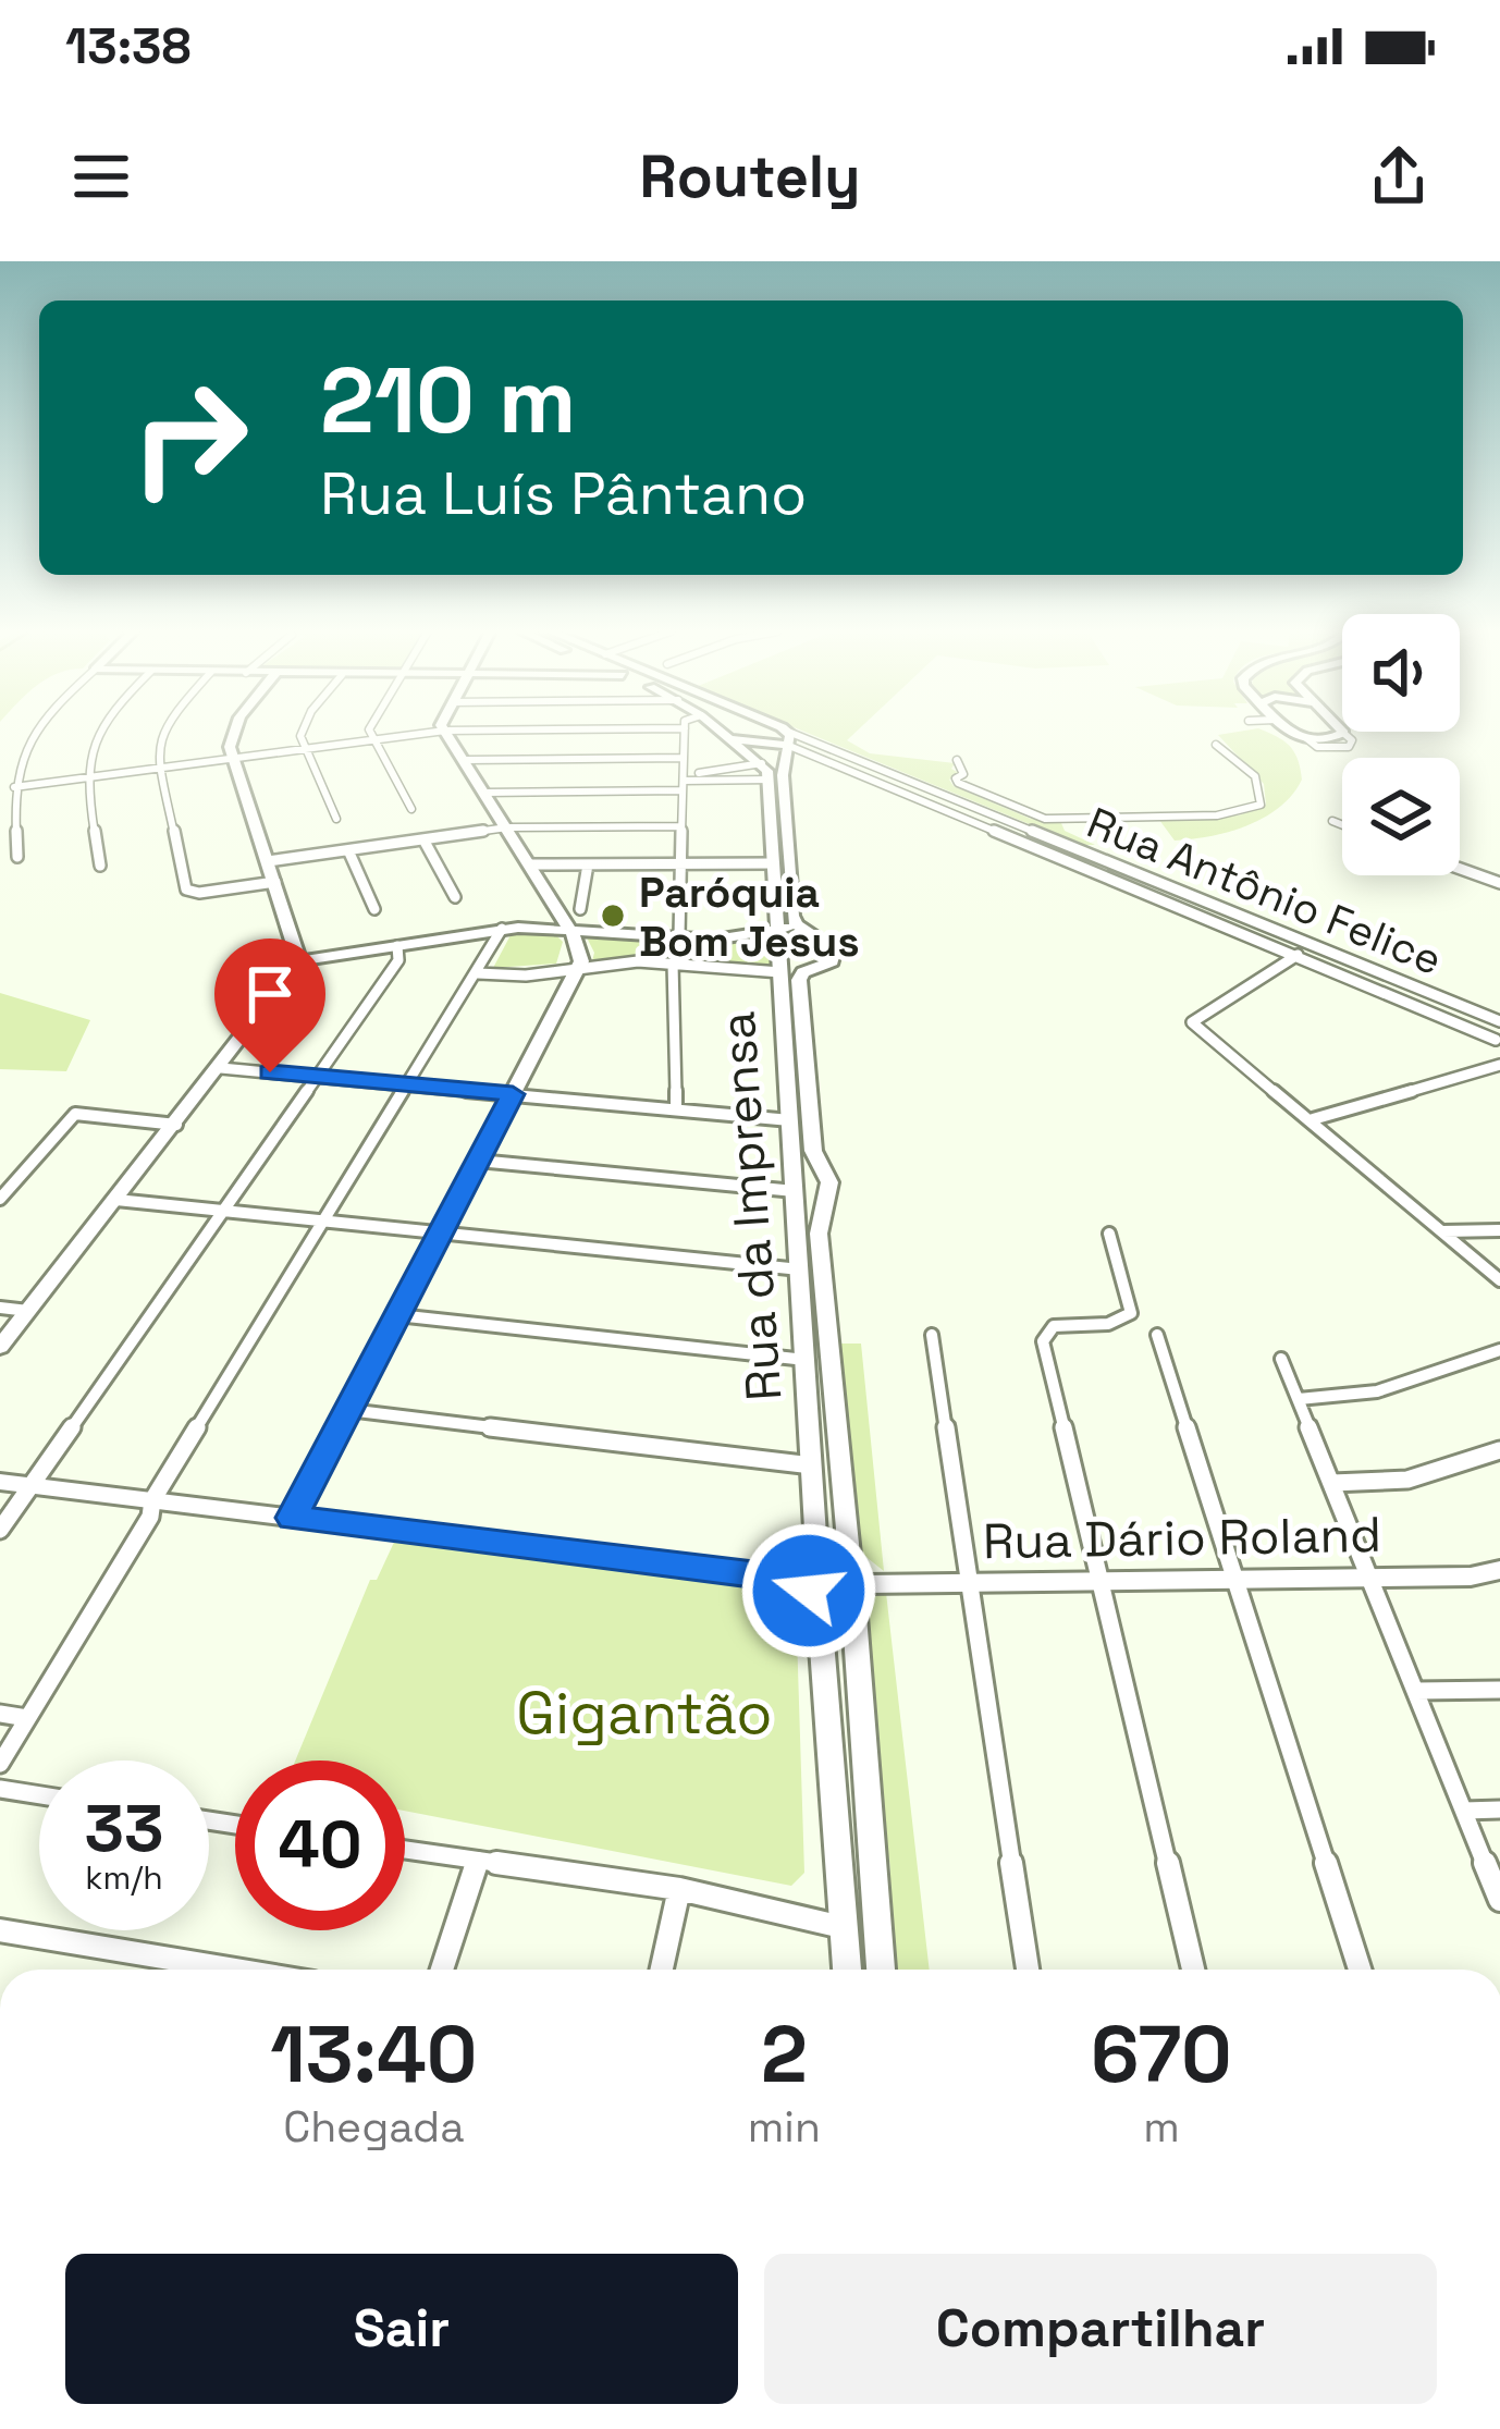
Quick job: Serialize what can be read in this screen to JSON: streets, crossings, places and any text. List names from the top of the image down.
{
  "streets": {
    "street": ["Rua Antônio Felice", "Rua da Imprensa", "Rua Dário Roland"]
  },
  "crossings": [
    ["Rua Antônio Felice", "Rua da Imprensa"],
    ["Rua da Imprensa", "Rua Dário Roland"]
  ],
  "parks": ["Gigantão"],
  "places": ["Paróquia Bom Jesus"],
  "page": {
    "status": "13:38",
    "header": "Routely",
    "turn": ["210 m", "Rua Luís Pântano"],
    "speed": "33 km/h",
    "limit": "40",
    "eta": [
      "13:40",
      "Chegada",
      "2",
      "min",
      "670",
      "m"
    ],
    "buttons": ["Sair", "Compartilhar"]
  }
}
